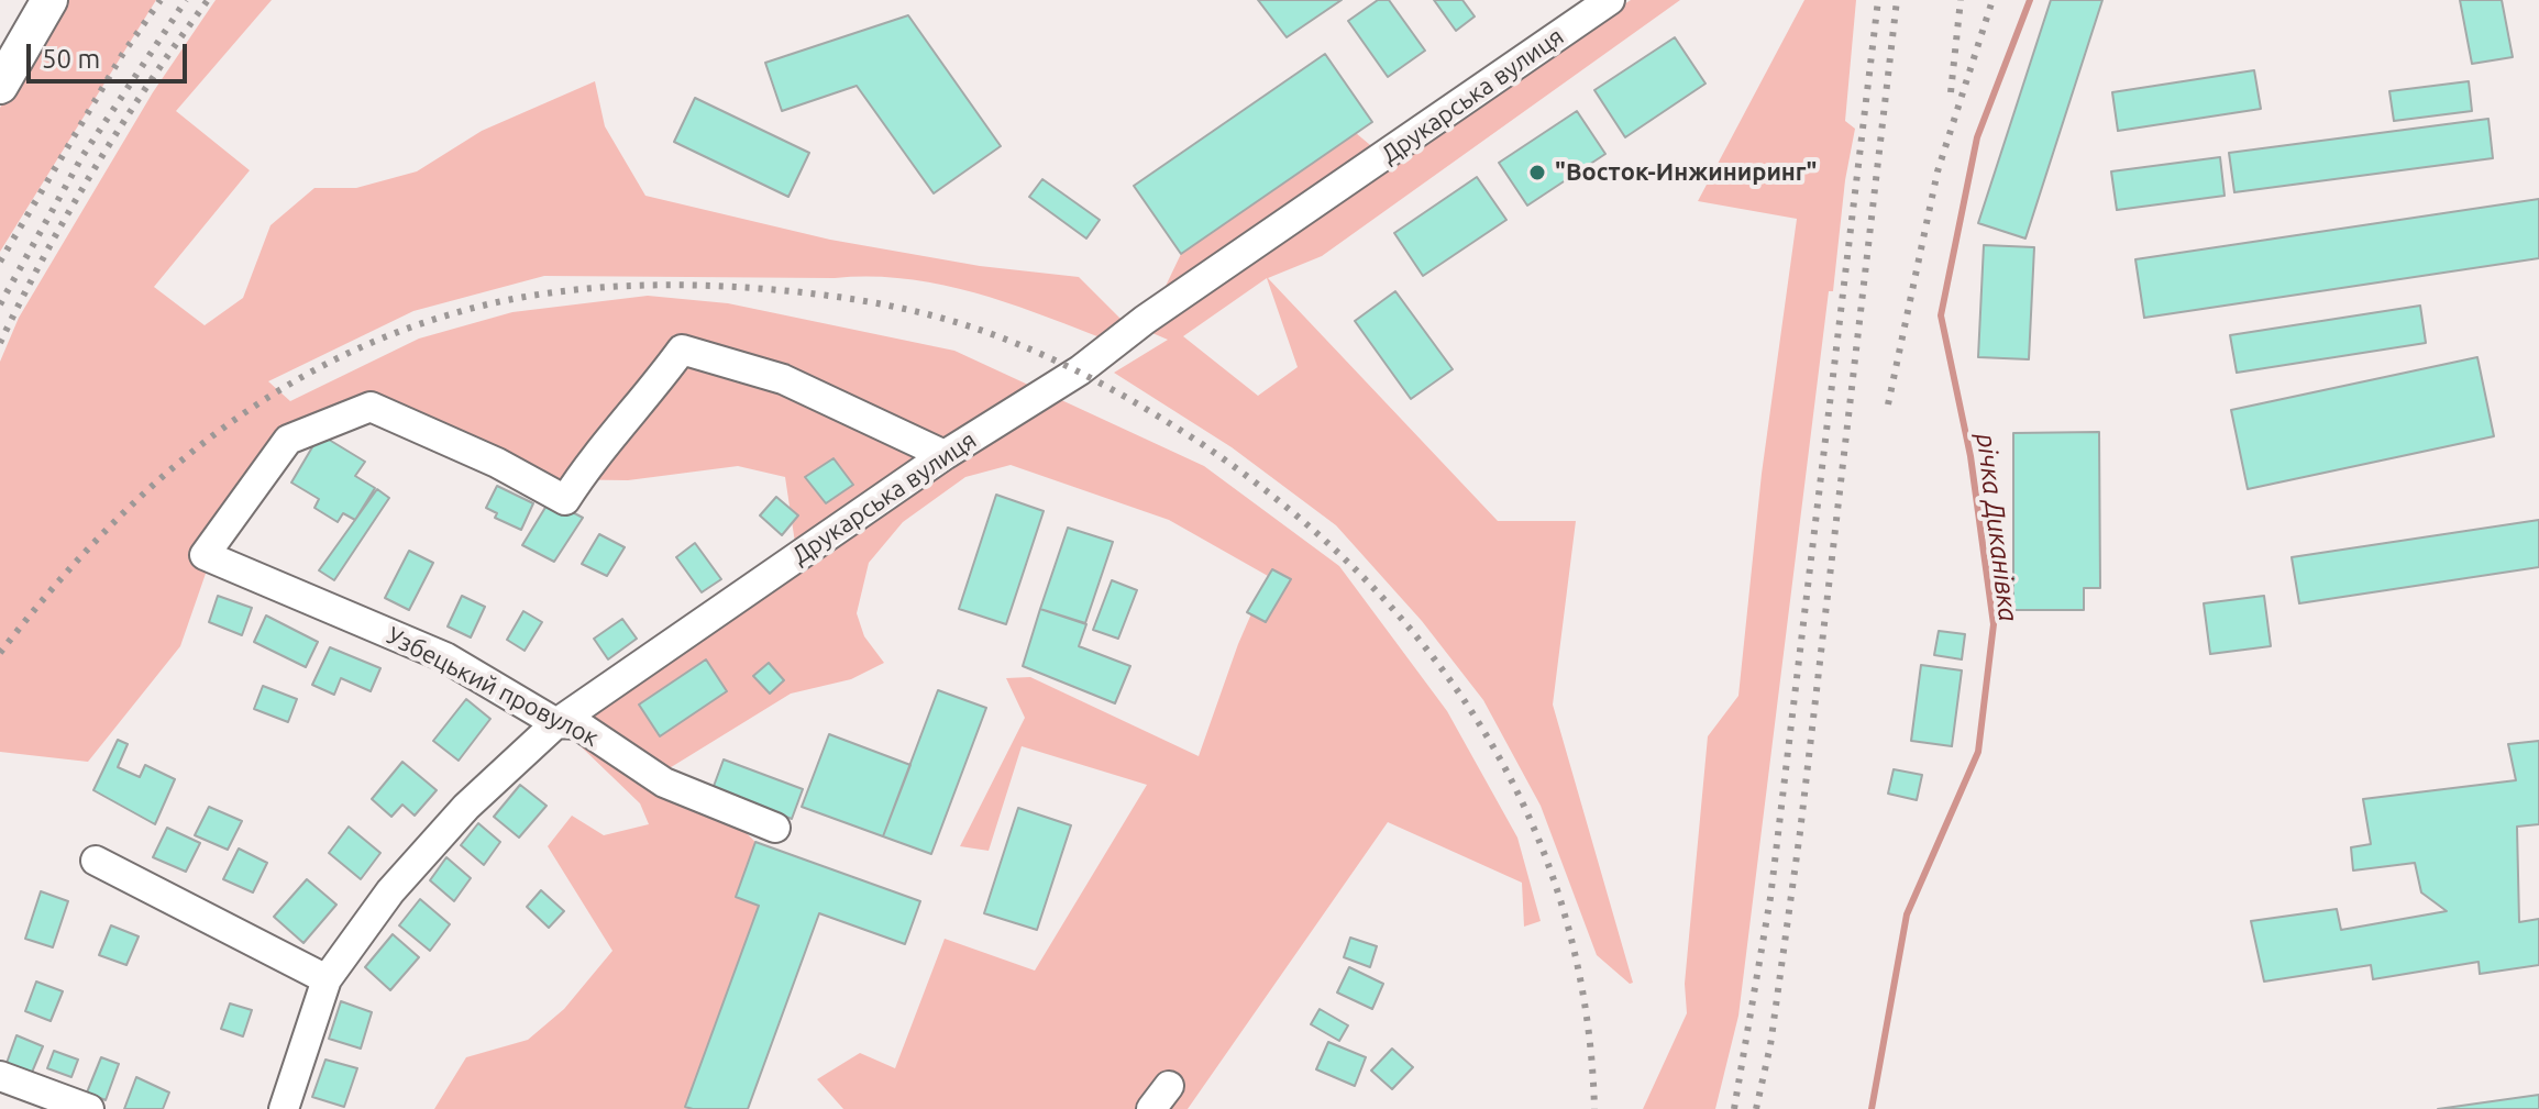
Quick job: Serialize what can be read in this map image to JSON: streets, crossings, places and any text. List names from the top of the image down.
{
  "streets": {
    "street": ["Друкарська вулиця", "Узбецький провулок"]
  },
  "crossings": [
    ["Друкарська вулиця", "Узбецький провулок"]
  ],
  "water": ["річка Диканівка"],
  "places": ["\"Восток-Инжиниринг\""],
  "scale_bar": "50 m"
}
